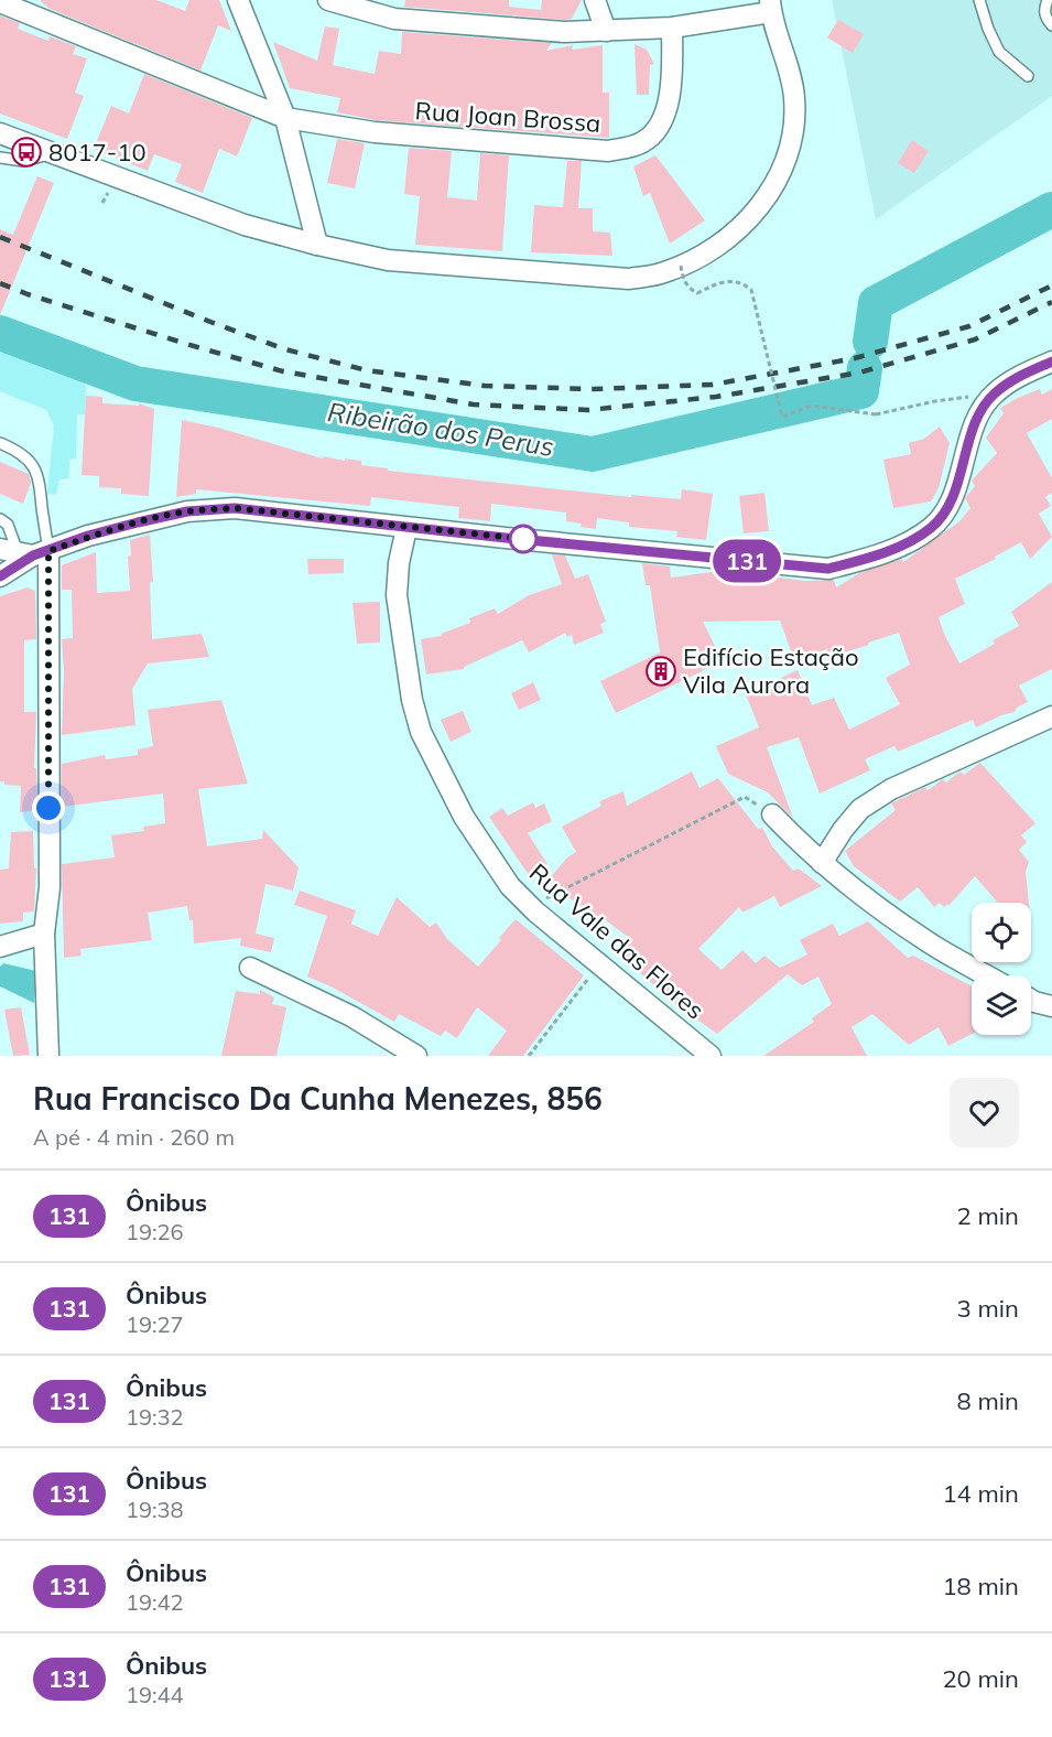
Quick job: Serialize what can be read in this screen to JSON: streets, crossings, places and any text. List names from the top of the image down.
{
  "streets": {
    "street": ["Rua Joan Brossa", "Rua Vale das Flores"]
  },
  "water": ["Ribeirão dos Perus"],
  "places": {
    "bus stop": ["8017-10"],
    "building": ["Edifício Estação Vila Aurora"]
  },
  "lines": ["bus line 131"],
  "page": {
    "on_map": "131",
    "heading": ["Rua Francisco Da Cunha Menezes, 856", "A pé · 4 min · 260 m"],
    "list": [
      {
        "mark": "131",
        "name": "Ônibus",
        "note": "19:26",
        "value": "2 min"
      },
      {
        "mark": "131",
        "name": "Ônibus",
        "note": "19:27",
        "value": "3 min"
      },
      {
        "mark": "131",
        "name": "Ônibus",
        "note": "19:32",
        "value": "8 min"
      },
      {
        "mark": "131",
        "name": "Ônibus",
        "note": "19:38",
        "value": "14 min"
      },
      {
        "mark": "131",
        "name": "Ônibus",
        "note": "19:42",
        "value": "18 min"
      },
      {
        "mark": "131",
        "name": "Ônibus",
        "note": "19:44",
        "value": "20 min"
      }
    ]
  }
}
